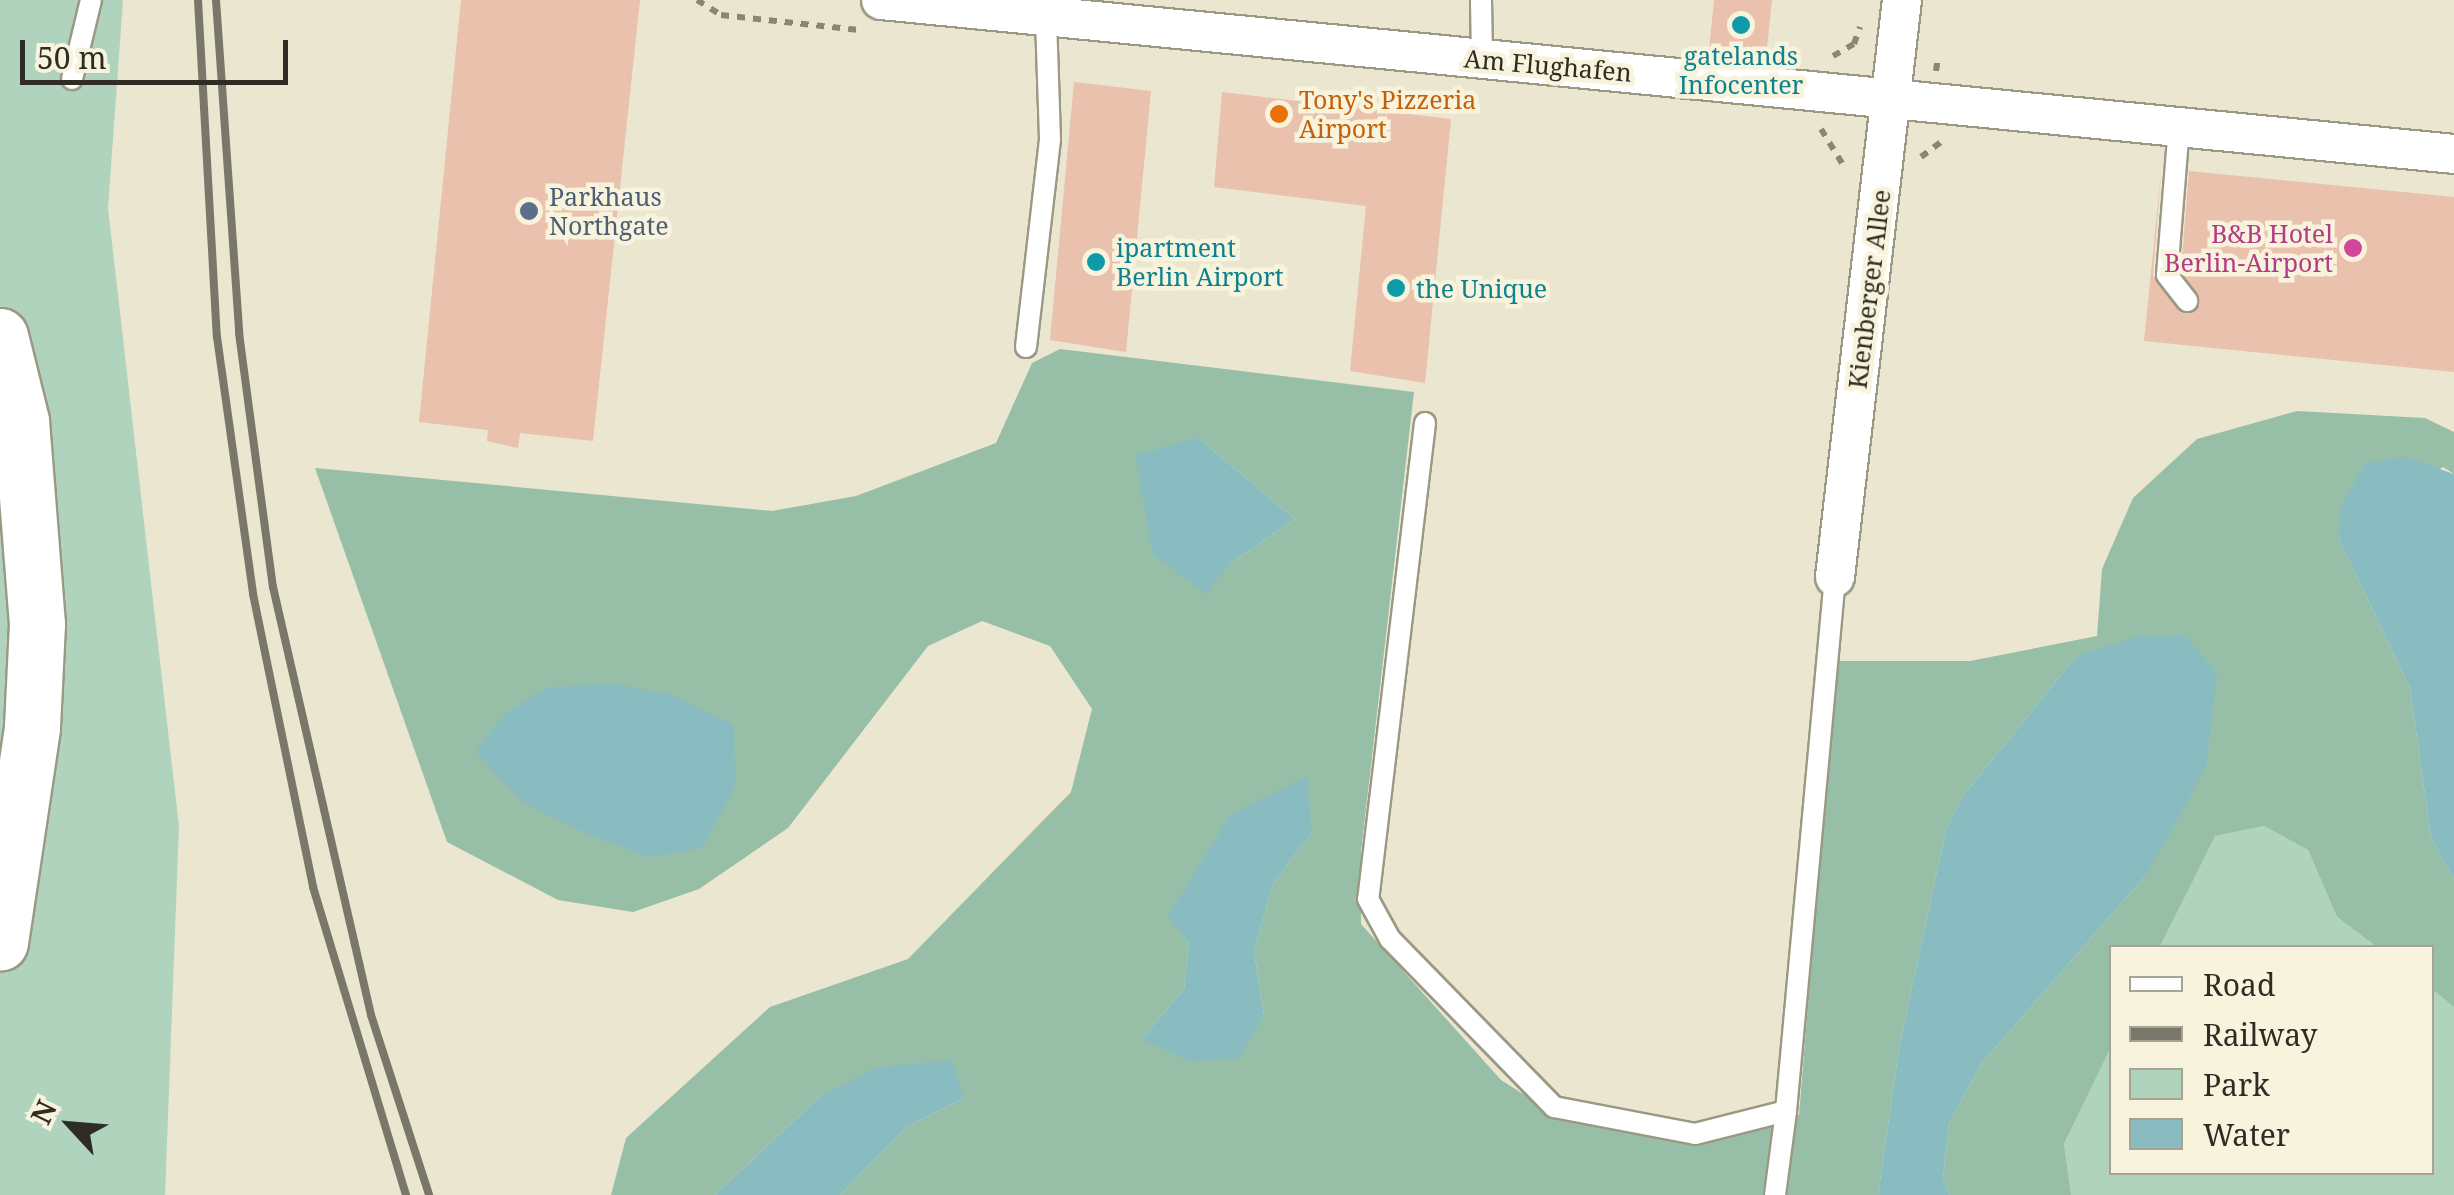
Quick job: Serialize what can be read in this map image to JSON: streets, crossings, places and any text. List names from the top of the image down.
{
  "streets": {
    "street": ["Am Flughafen", "Kienberger Allee"]
  },
  "crossings": [
    ["Am Flughafen", "Kienberger Allee"]
  ],
  "places": [
    "gatelands Infocenter",
    "Tony's Pizzeria Airport",
    "Parkhaus Northgate",
    "B&B Hotel Berlin-Airport",
    "ipartment Berlin Airport",
    "the Unique"
  ],
  "legend": [
    "Road",
    "Railway",
    "Park",
    "Water"
  ],
  "scale_bar": "50 m",
  "north": "top left"
}
